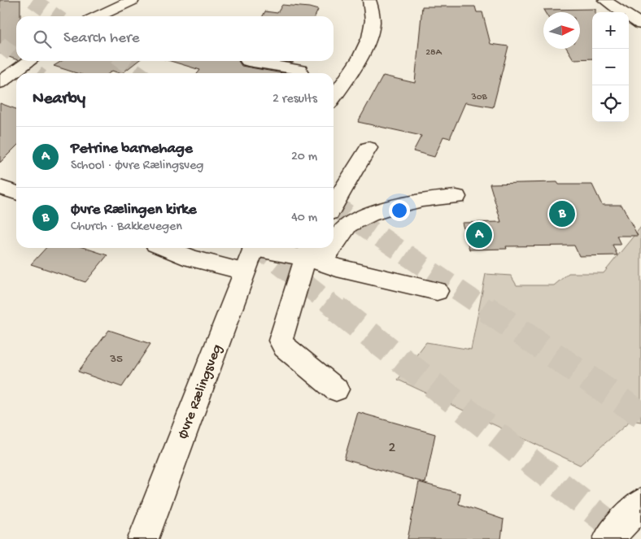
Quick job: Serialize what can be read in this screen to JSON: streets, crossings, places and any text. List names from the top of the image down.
{
  "streets": {
    "main road": ["Øvre Rælingsveg"]
  },
  "house_numbers": [
    "28A",
    "30B",
    "35",
    "2"
  ],
  "north": "right",
  "page": {
    "map_buttons": ["+", "−"],
    "search": "Search here",
    "heading": ["Nearby", "2 results"],
    "list": [
      {
        "mark": "A",
        "name": "Petrine barnehage",
        "note": "School · Øvre Rælingsveg",
        "value": "20 m"
      },
      {
        "mark": "B",
        "name": "Øvre Rælingen kirke",
        "note": "Church · Bakkevegen",
        "value": "40 m"
      }
    ],
    "pins": ["B", "A"]
  }
}
